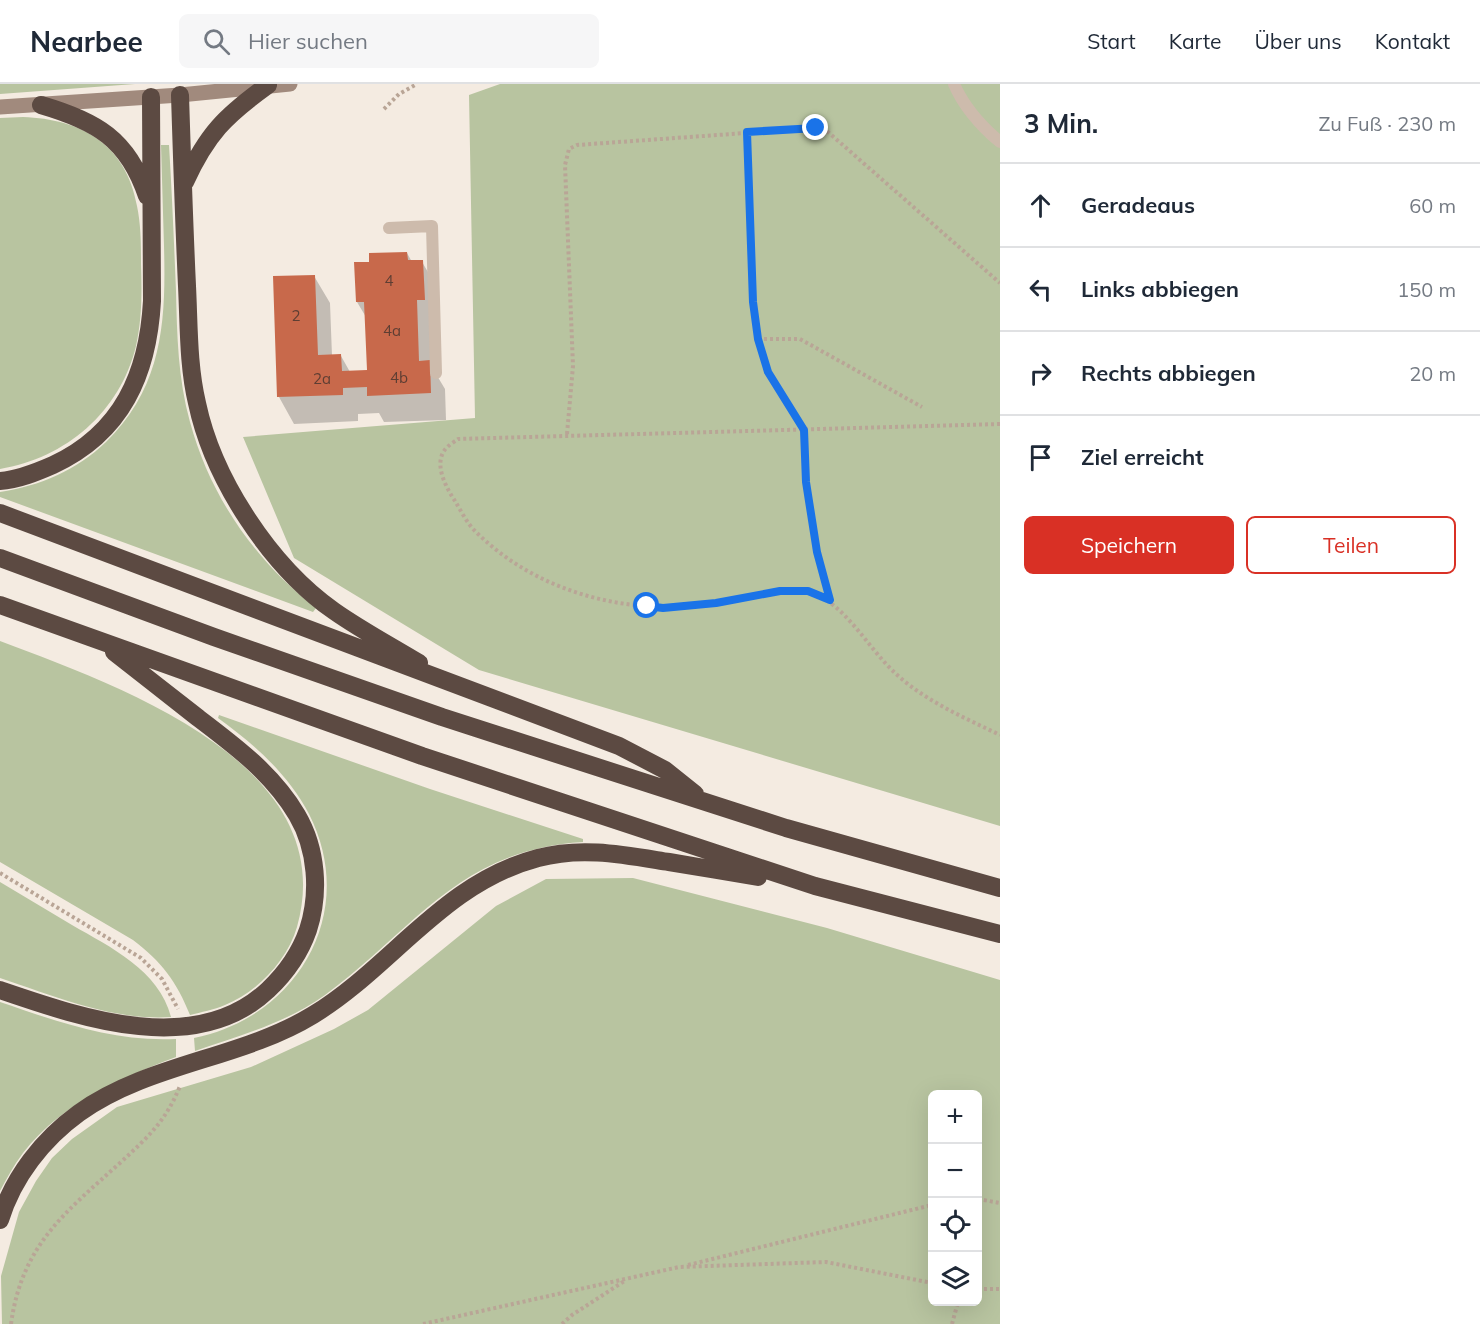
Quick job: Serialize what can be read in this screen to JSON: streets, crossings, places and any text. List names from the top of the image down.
{
  "house_numbers": [
    "4",
    "2",
    "4a",
    "4b",
    "2a"
  ],
  "page": {
    "header": "Nearbee",
    "search": "Hier suchen",
    "nav": [
      "Start",
      "Karte",
      "Über uns",
      "Kontakt"
    ],
    "heading": ["3 Min.", "Zu Fuß · 230 m"],
    "list": [
      ["Geradeaus", "60 m"],
      ["Links abbiegen", "150 m"],
      ["Rechts abbiegen", "20 m"],
      "Ziel erreicht"
    ],
    "buttons": ["Speichern", "Teilen"],
    "map_buttons": ["+", "−"]
  }
}
